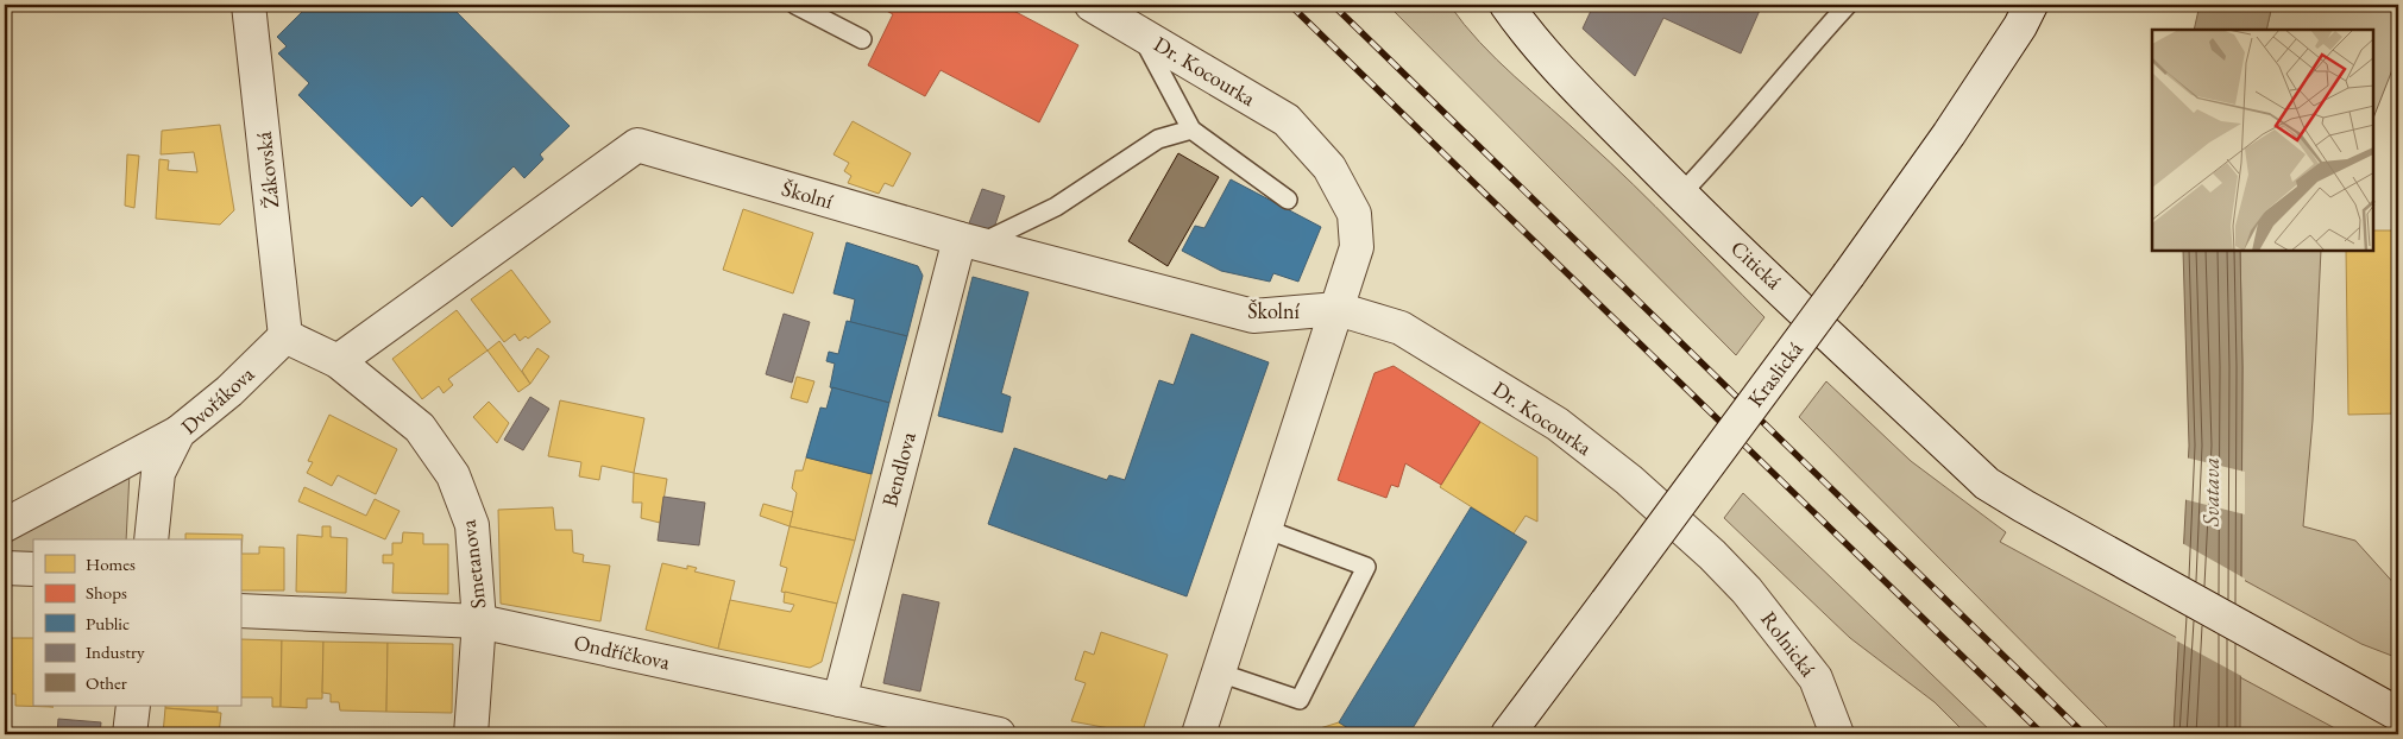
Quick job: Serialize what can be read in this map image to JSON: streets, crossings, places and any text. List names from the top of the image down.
{
  "streets": {
    "street": [
      "Dr. Kocourka",
      "Žákovská",
      "Školní",
      "Citická",
      "Kraslická",
      "Dvořákova",
      "Bendlova",
      "Smetanova",
      "Rolnická",
      "Ondříčkova"
    ]
  },
  "crossings": [
    ["Dr. Kocourka", "Školní"],
    ["Dr. Kocourka", "Rolnická"],
    ["Žákovská", "Dvořákova"],
    ["Žákovská", "Smetanova"],
    ["Školní", "Bendlova"],
    ["Školní", "Smetanova"],
    ["Dvořákova", "Smetanova"],
    ["Bendlova", "Ondříčkova"],
    ["Smetanova", "Ondříčkova"]
  ],
  "water": ["Svatava"],
  "legend": [
    "Homes",
    "Shops",
    "Public",
    "Industry",
    "Other"
  ]
}
